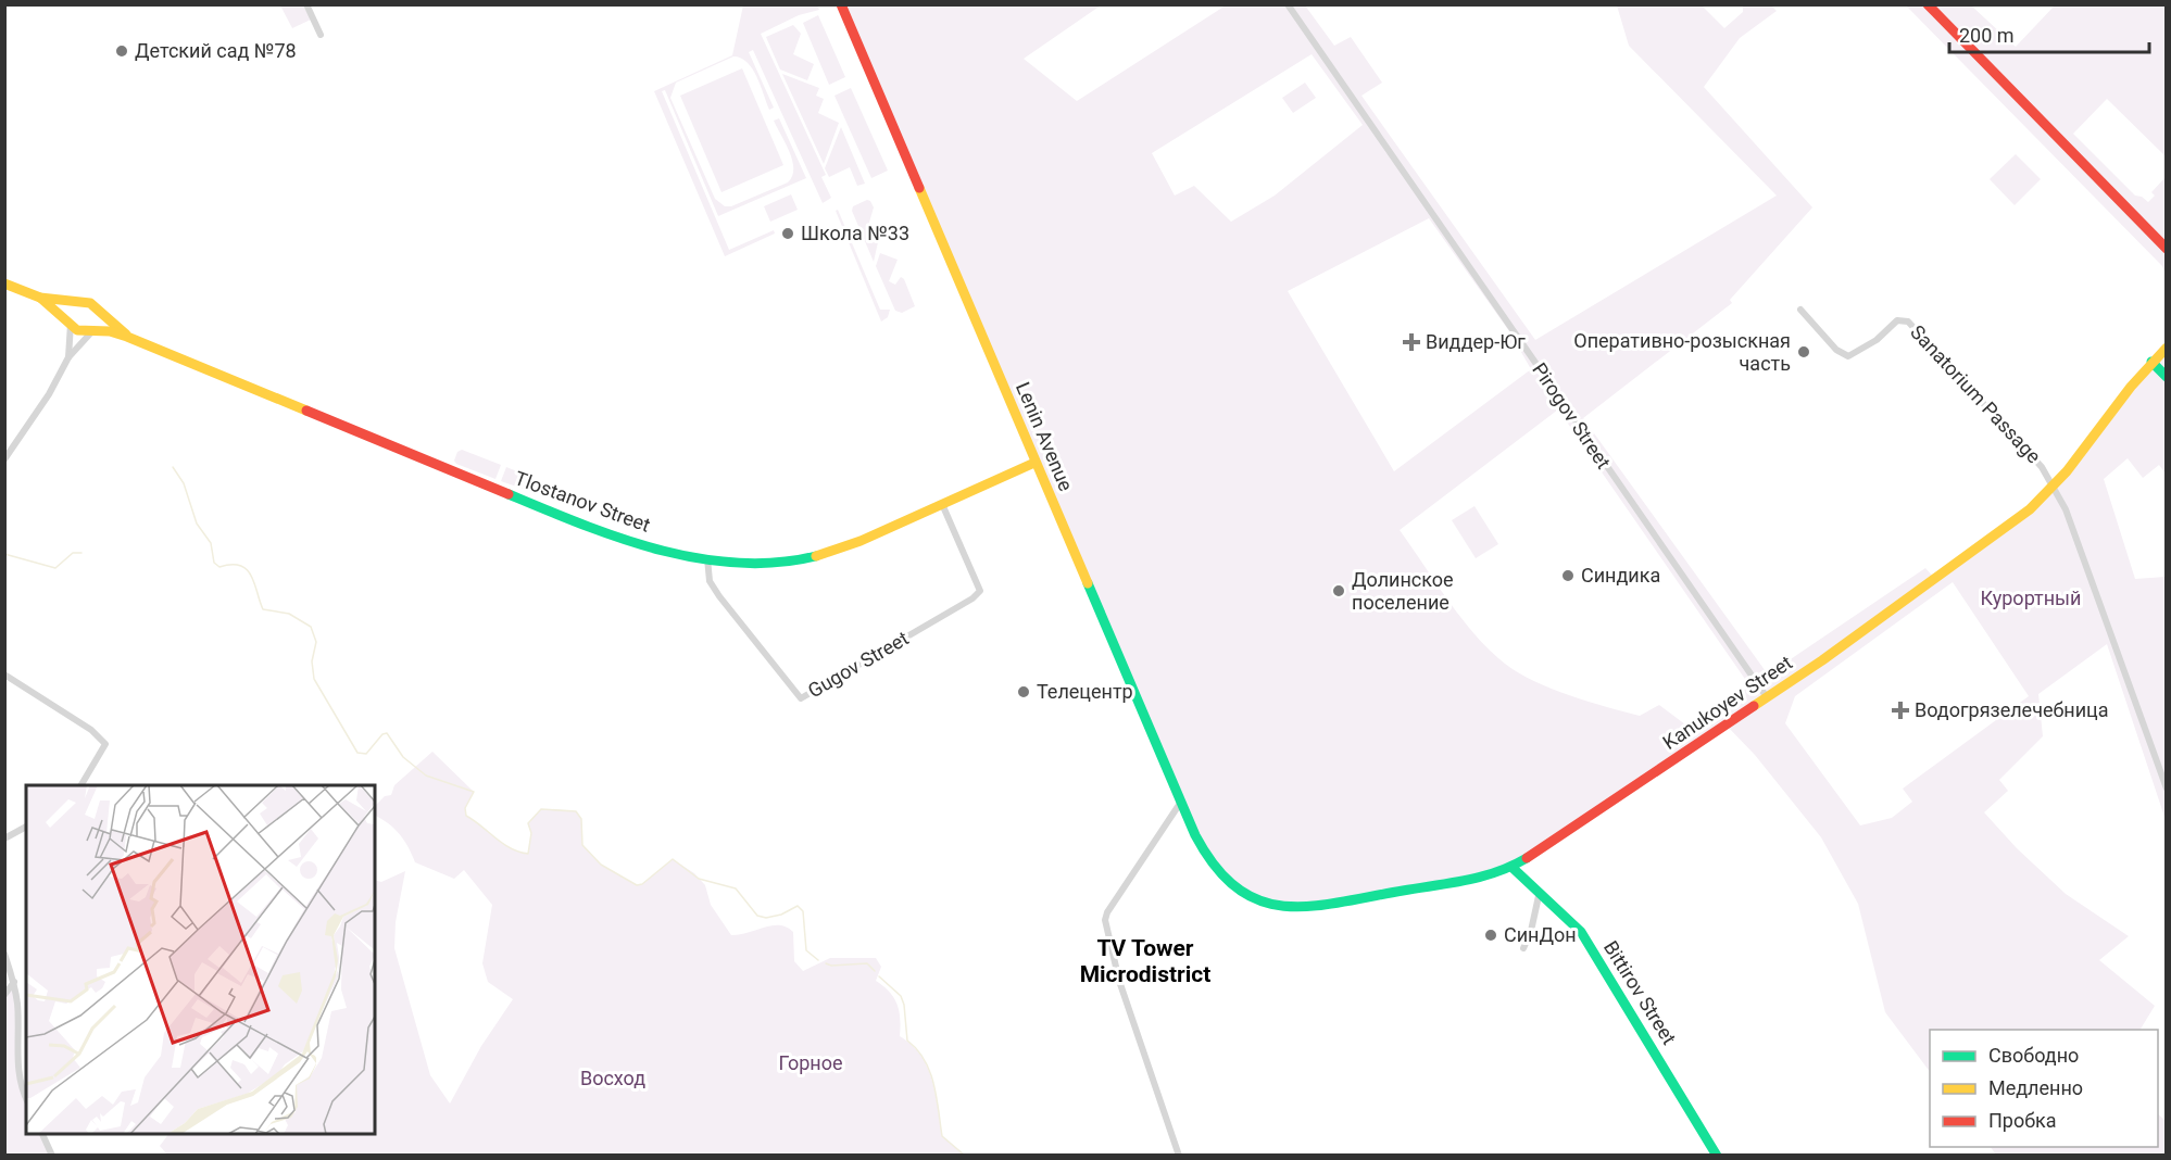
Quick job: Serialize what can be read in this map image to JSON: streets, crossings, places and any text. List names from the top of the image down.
{
  "streets": {
    "street": [
      "Sanatorium Passage",
      "Pirogov Street",
      "Lenin Avenue",
      "Tlostanov Street",
      "Gugov Street",
      "Kanukoyev Street",
      "Bittirov Street"
    ]
  },
  "crossings": [
    ["Sanatorium Passage", "Kanukoyev Street"],
    ["Pirogov Street", "Kanukoyev Street"],
    ["Lenin Avenue", "Tlostanov Street"],
    ["Lenin Avenue", "Kanukoyev Street"],
    ["Tlostanov Street", "Gugov Street"],
    ["Kanukoyev Street", "Bittirov Street"]
  ],
  "districts": ["TV Tower Microdistrict"],
  "parks": ["Курортный", "Горное", "Восход"],
  "places": {
    "other": [
      "Детский сад №78",
      "Школа №33",
      "Оперативно-розыскная часть",
      "Синдика",
      "Долинское поселение",
      "Телецентр",
      "СинДон"
    ],
    "health": ["Виддер-Юг", "Водогрязелечебница"]
  },
  "legend": ["Свободно", "Медленно", "Пробка"],
  "scale_bar": "200 m"
}
